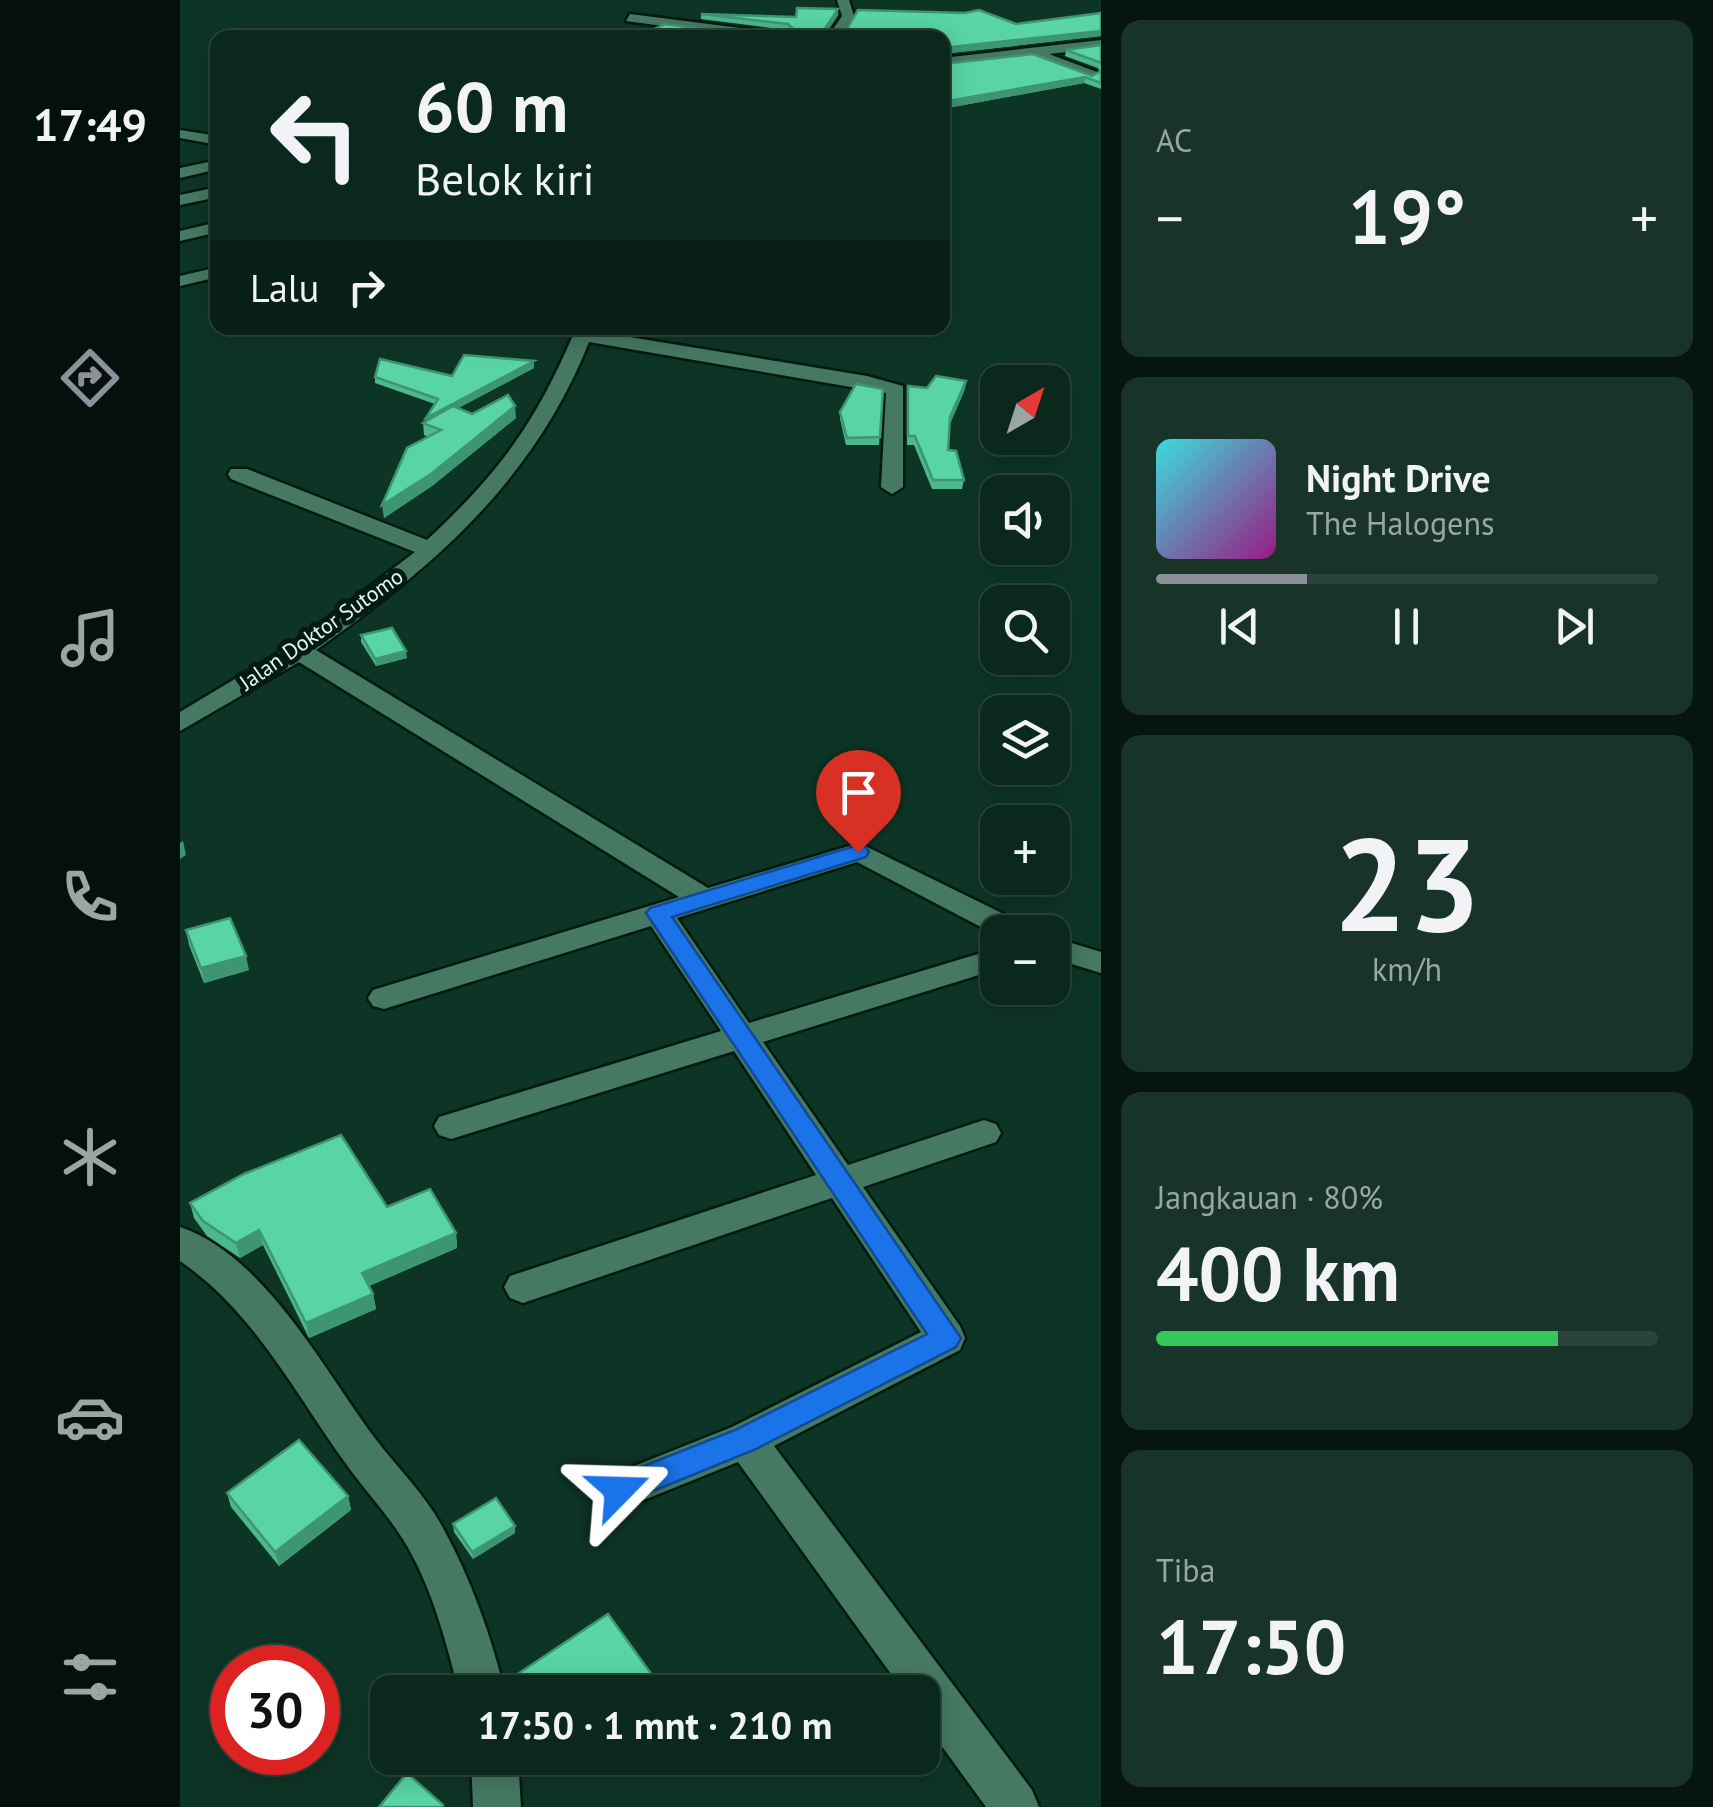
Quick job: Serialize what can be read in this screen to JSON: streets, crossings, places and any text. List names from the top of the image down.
{
  "streets": {
    "street": ["Jalan Doktor Sutomo"]
  },
  "north": "top right",
  "page": {
    "tabs": "17:49",
    "tile": [
      "AC",
      ["23", "km/h"],
      ["Jangkauan · 80%", "400 km"],
      ["Tiba", "17:50"]
    ],
    "turn": ["60 m", "Belok kiri"],
    "heat": ["−", "19°", "+"],
    "then": "Lalu",
    "map_buttons": ["+", "−"],
    "song": ["Night Drive", "The Halogens"],
    "limit": "30",
    "trip": "17:50 · 1 mnt · 210 m"
  }
}
